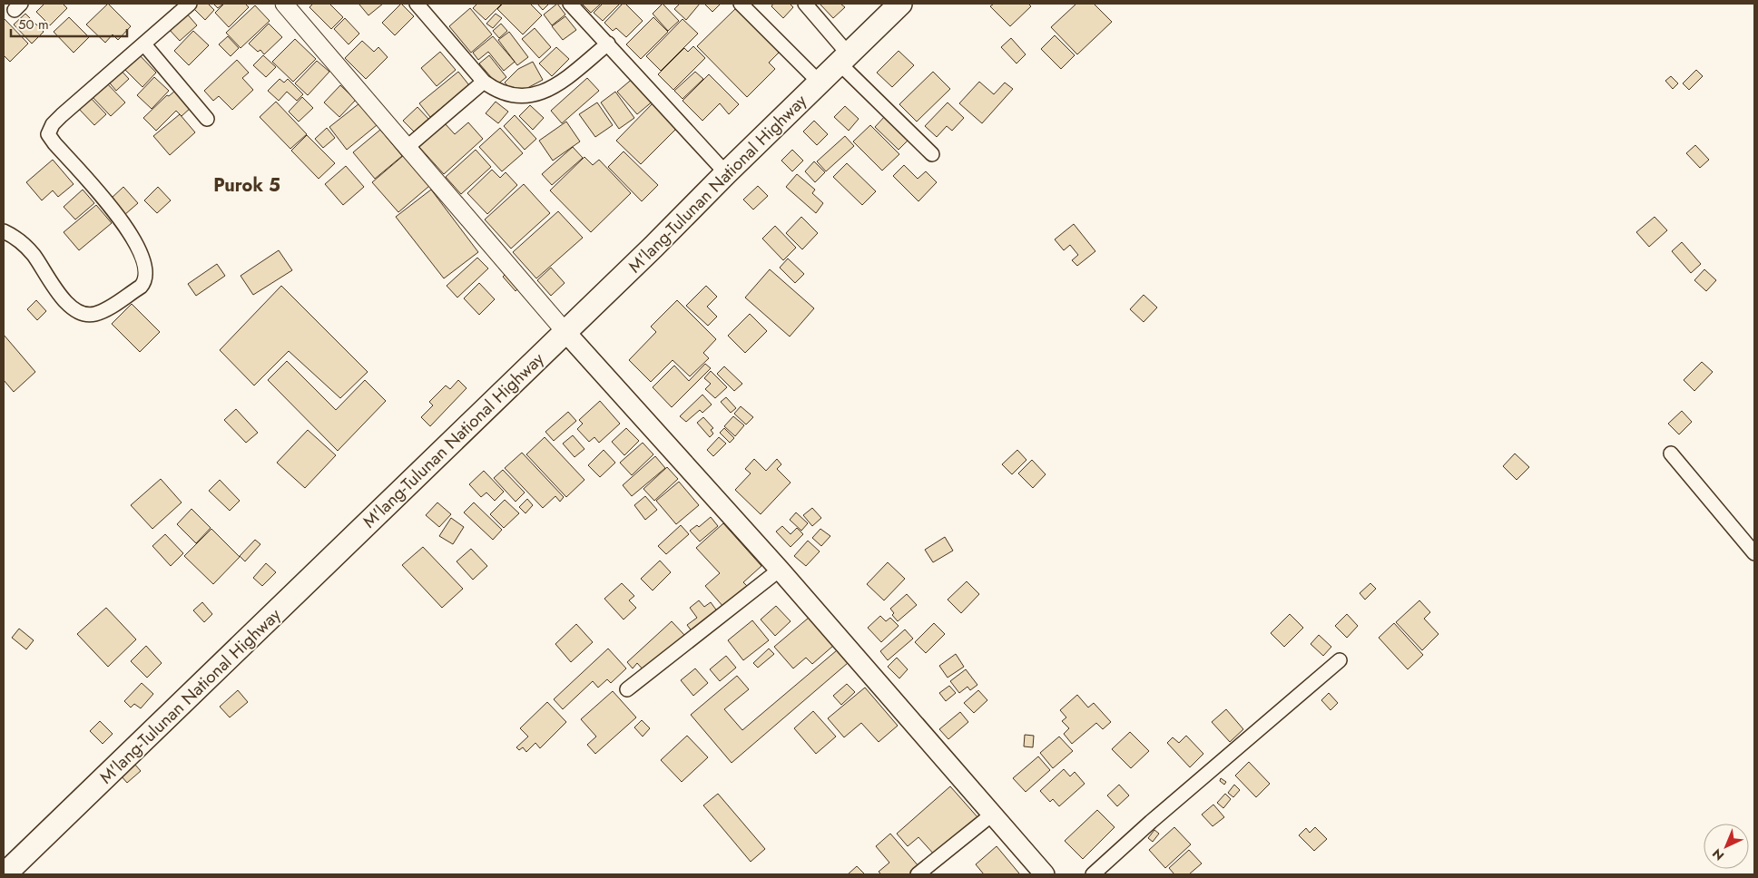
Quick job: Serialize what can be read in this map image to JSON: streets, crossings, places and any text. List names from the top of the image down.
{
  "streets": {
    "highway": ["M'lang-Tulunan National Highway"]
  },
  "districts": ["Purok 5"],
  "scale_bar": "50 m",
  "north": "bottom left"
}
